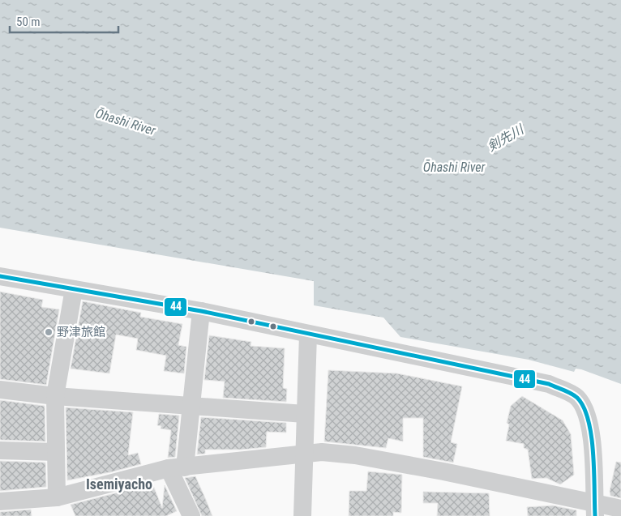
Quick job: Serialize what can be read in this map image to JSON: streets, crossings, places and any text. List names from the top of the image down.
{
  "districts": ["Isemiyacho"],
  "water": ["Ōhashi River", "剣先川"],
  "places": ["野津旅館"],
  "lines": ["transit line 44"],
  "scale_bar": "50 m"
}
